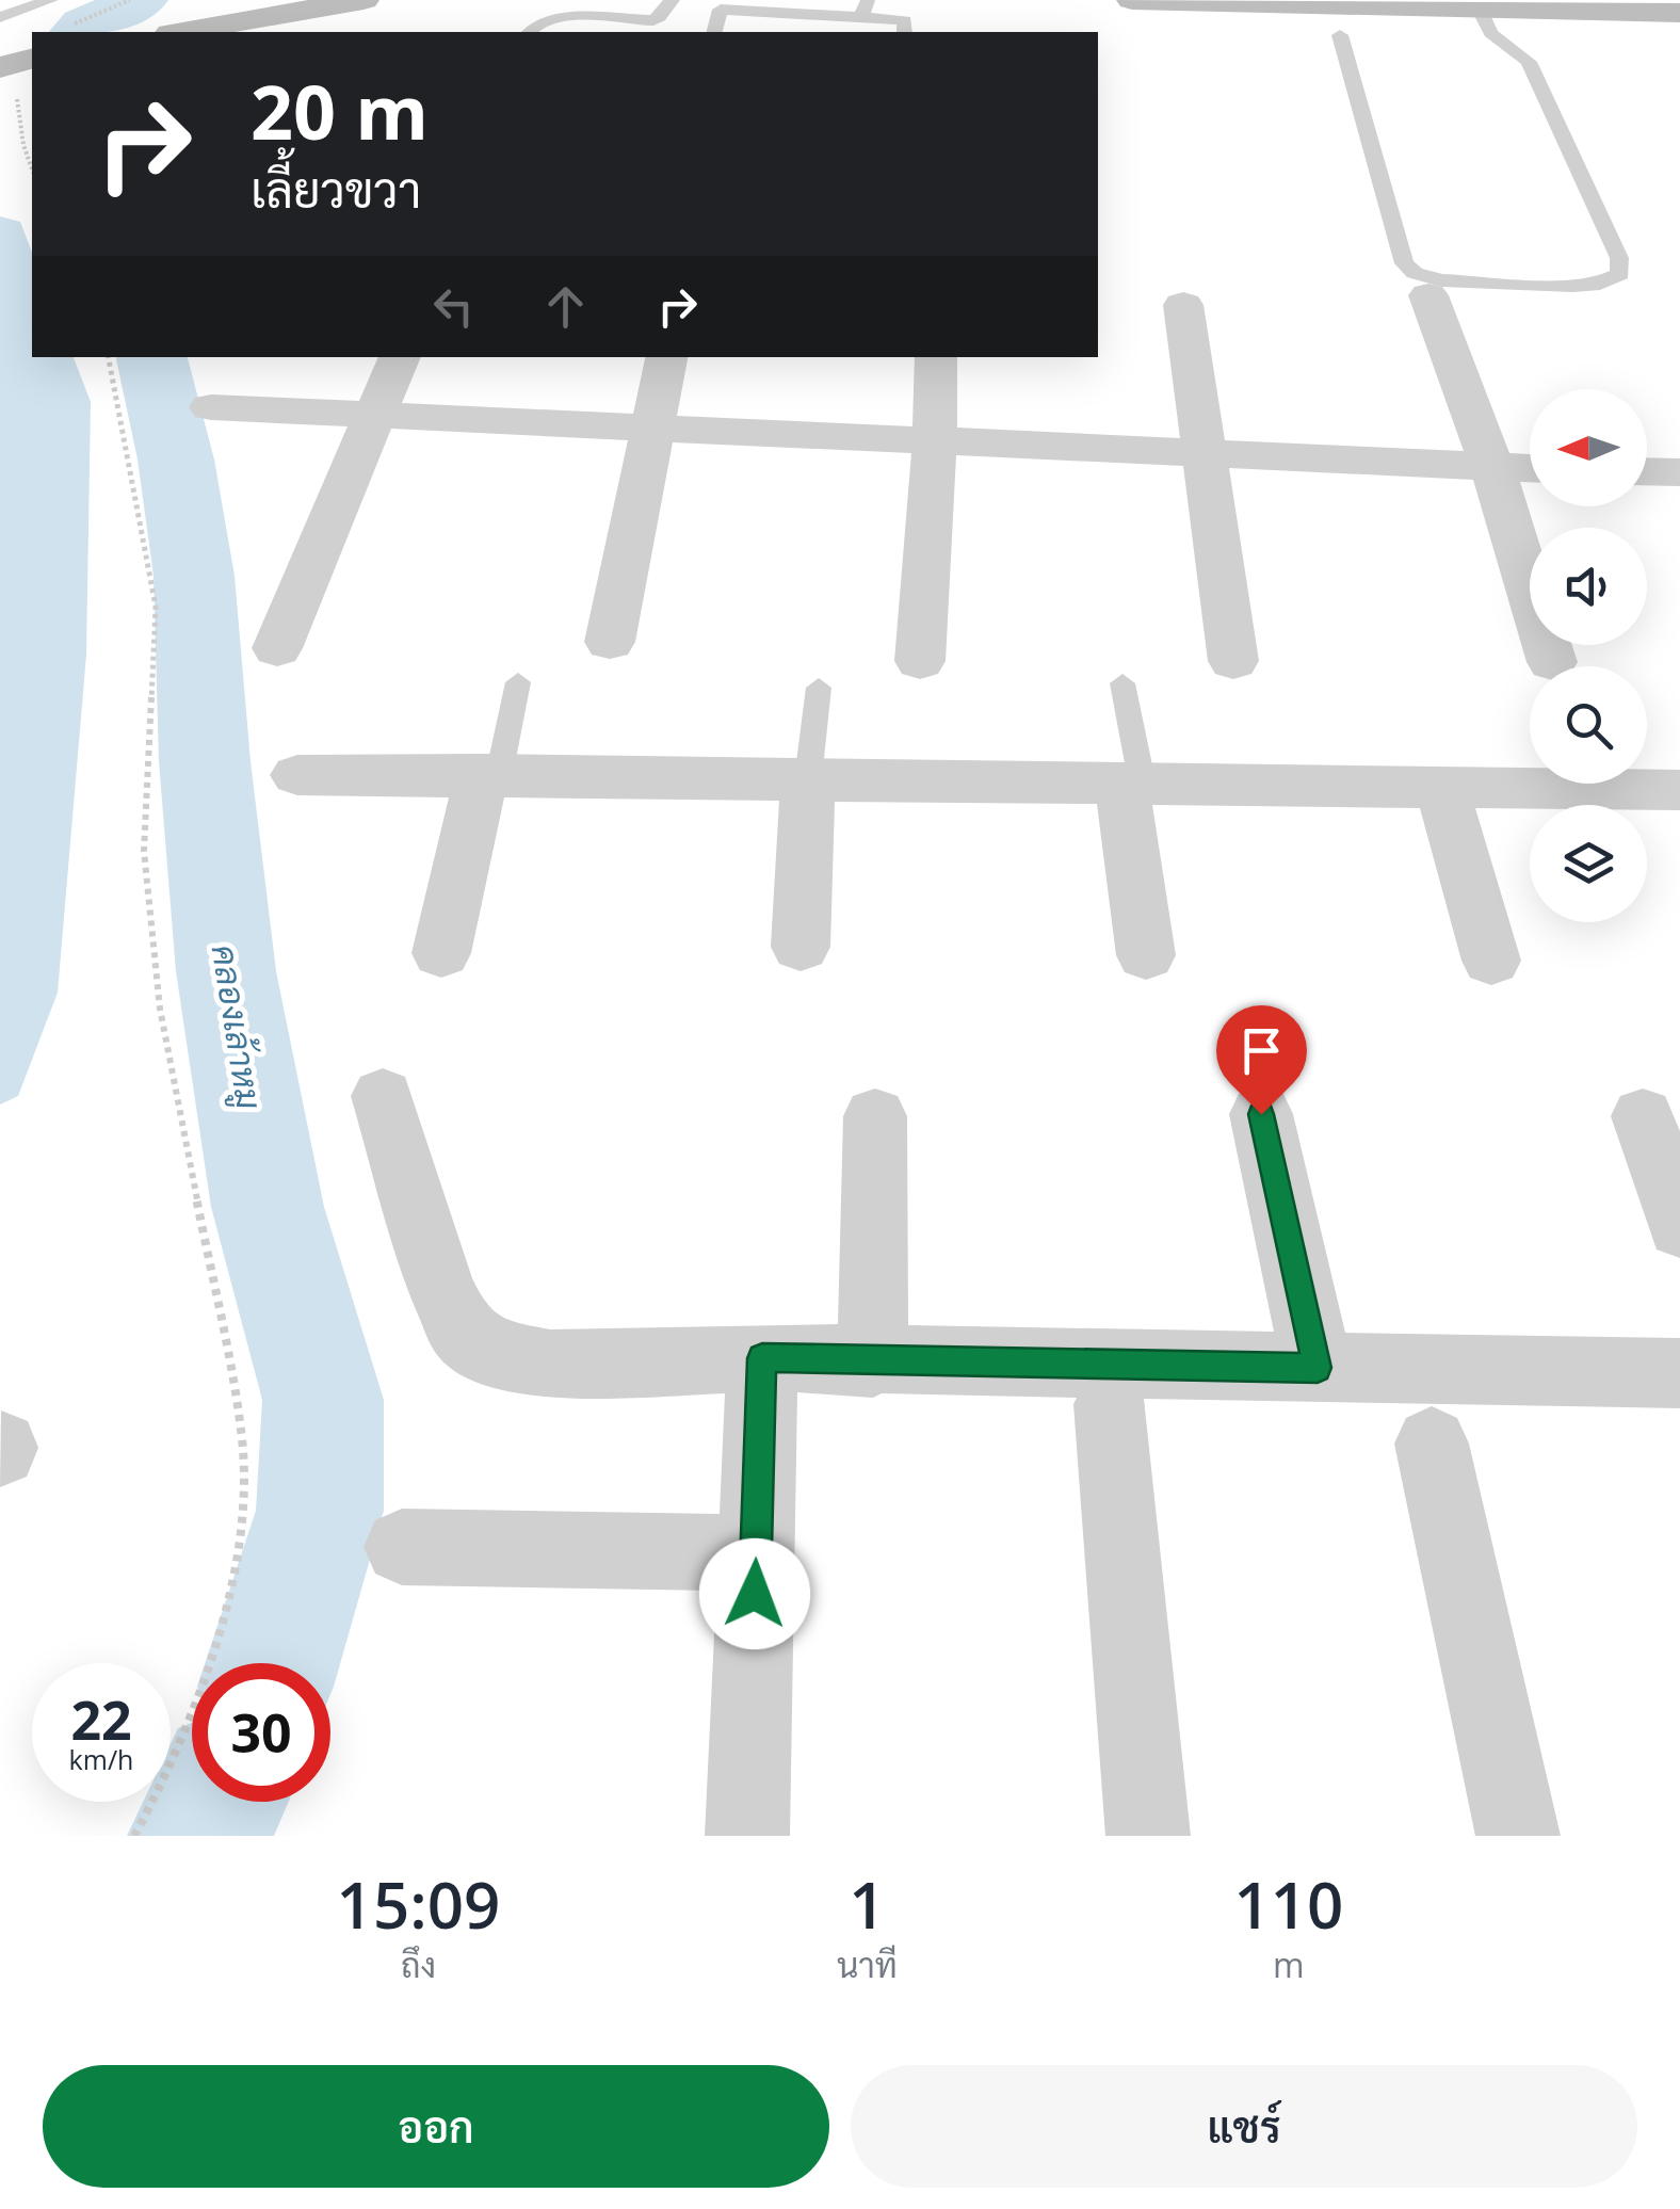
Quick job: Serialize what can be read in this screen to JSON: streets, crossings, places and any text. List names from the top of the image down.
{
  "water": ["คลองเล้าหมู"],
  "north": "left",
  "page": {
    "turn": ["20 m", "เลี้ยวขวา"],
    "speed": "22 km/h",
    "limit": "30",
    "eta": [
      "15:09",
      "ถึง",
      "1",
      "นาที",
      "110",
      "m"
    ],
    "buttons": ["ออก", "แชร์"]
  }
}
